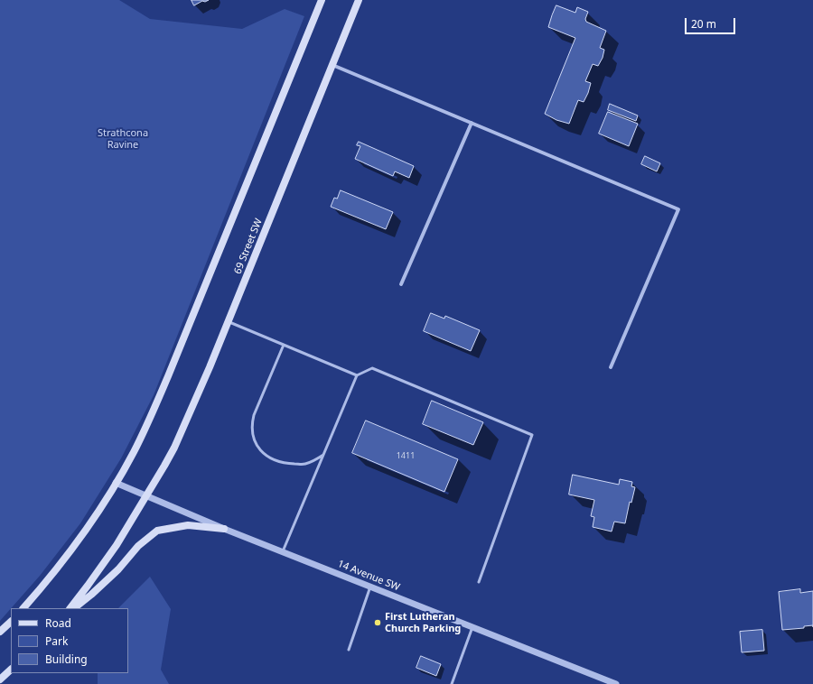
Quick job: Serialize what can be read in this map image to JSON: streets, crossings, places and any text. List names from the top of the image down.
{
  "streets": {
    "main road": ["69 Street SW"],
    "street": ["14 Avenue SW"]
  },
  "crossings": [
    ["69 Street SW", "14 Avenue SW"]
  ],
  "parks": ["Strathcona Ravine"],
  "places": ["First Lutheran Church Parking"],
  "house_numbers": ["1411"],
  "legend": ["Road", "Park", "Building"],
  "scale_bar": "20 m"
}
